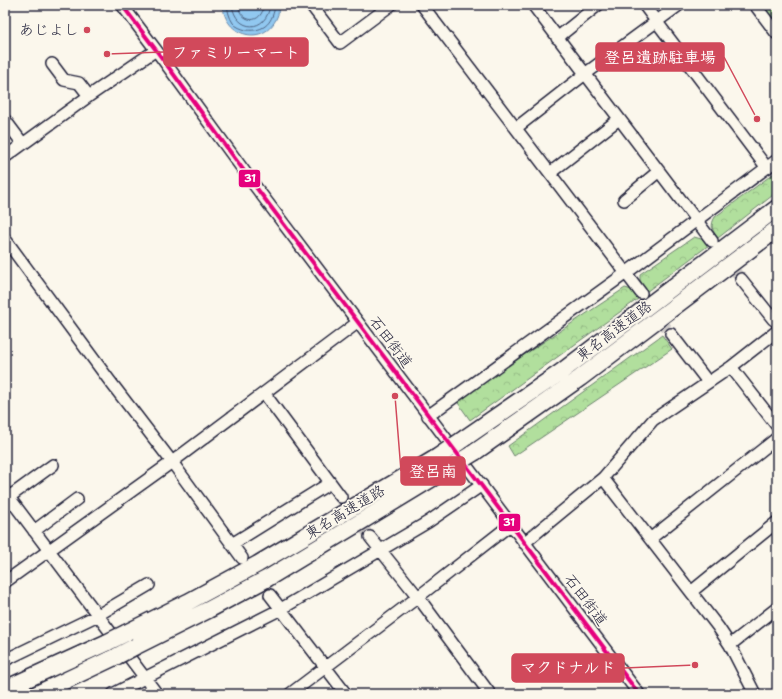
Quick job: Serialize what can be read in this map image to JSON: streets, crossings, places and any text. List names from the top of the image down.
{
  "streets": {
    "highway": ["東名高速道路"],
    "street": ["石田街道"]
  },
  "places": [
    "あじよし",
    "ファミリーマート",
    "登呂遺跡駐車場",
    "登呂南",
    "マクドナルド"
  ],
  "lines": ["transit line 31"]
}
